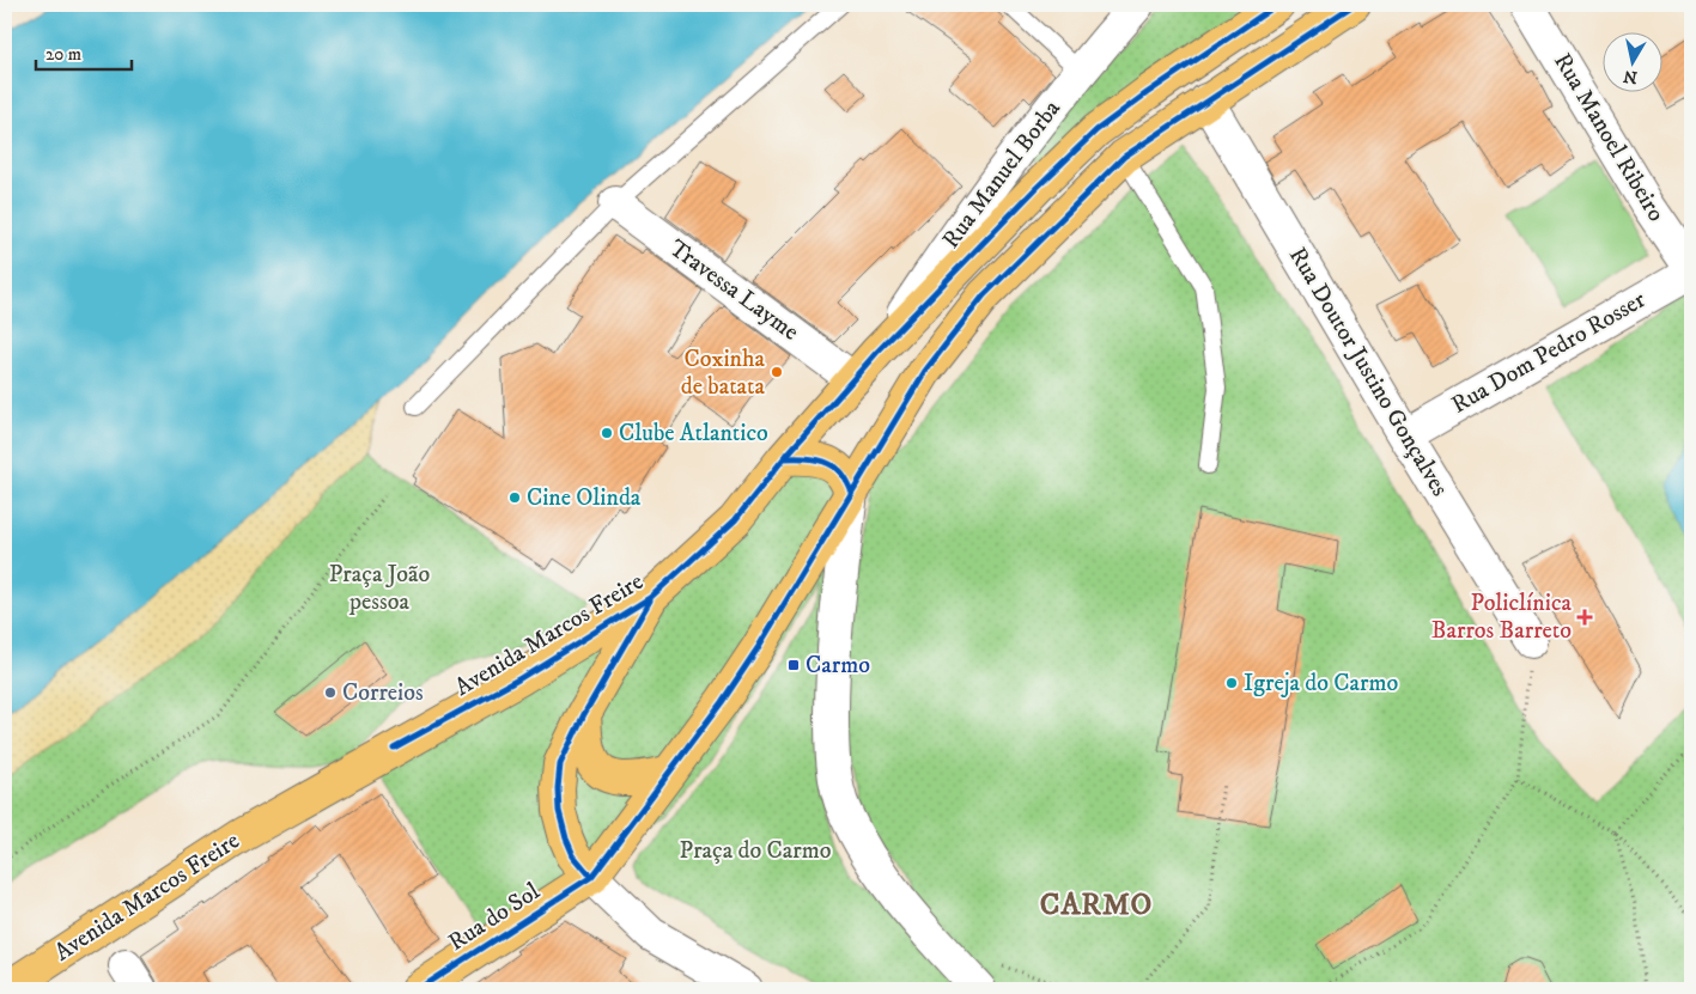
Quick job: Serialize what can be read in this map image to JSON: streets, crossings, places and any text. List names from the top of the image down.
{
  "streets": {
    "main road": ["Avenida Marcos Freire", "Rua do Sol"],
    "street": [
      "Rua Manoel Ribeiro",
      "Rua Manuel Borba",
      "Travessa Layme",
      "Rua Dom Pedro Rosser",
      "Rua Doutor Justino Gonçalves"
    ]
  },
  "crossings": [
    ["Rua Manoel Ribeiro", "Rua Dom Pedro Rosser"],
    ["Rua Manuel Borba", "Avenida Marcos Freire"],
    ["Travessa Layme", "Avenida Marcos Freire"],
    ["Rua Dom Pedro Rosser", "Rua Doutor Justino Gonçalves"]
  ],
  "districts": ["CARMO"],
  "parks": ["Praça João pessoa", "Praça do Carmo"],
  "places": {
    "other": [
      "Coxinha de batata",
      "Clube Atlantico",
      "Cine Olinda",
      "Igreja do Carmo",
      "Correios"
    ],
    "health": ["Policlínica Barros Barreto"],
    "transit": ["Carmo"]
  },
  "scale_bar": "20 m",
  "north": "bottom"
}
